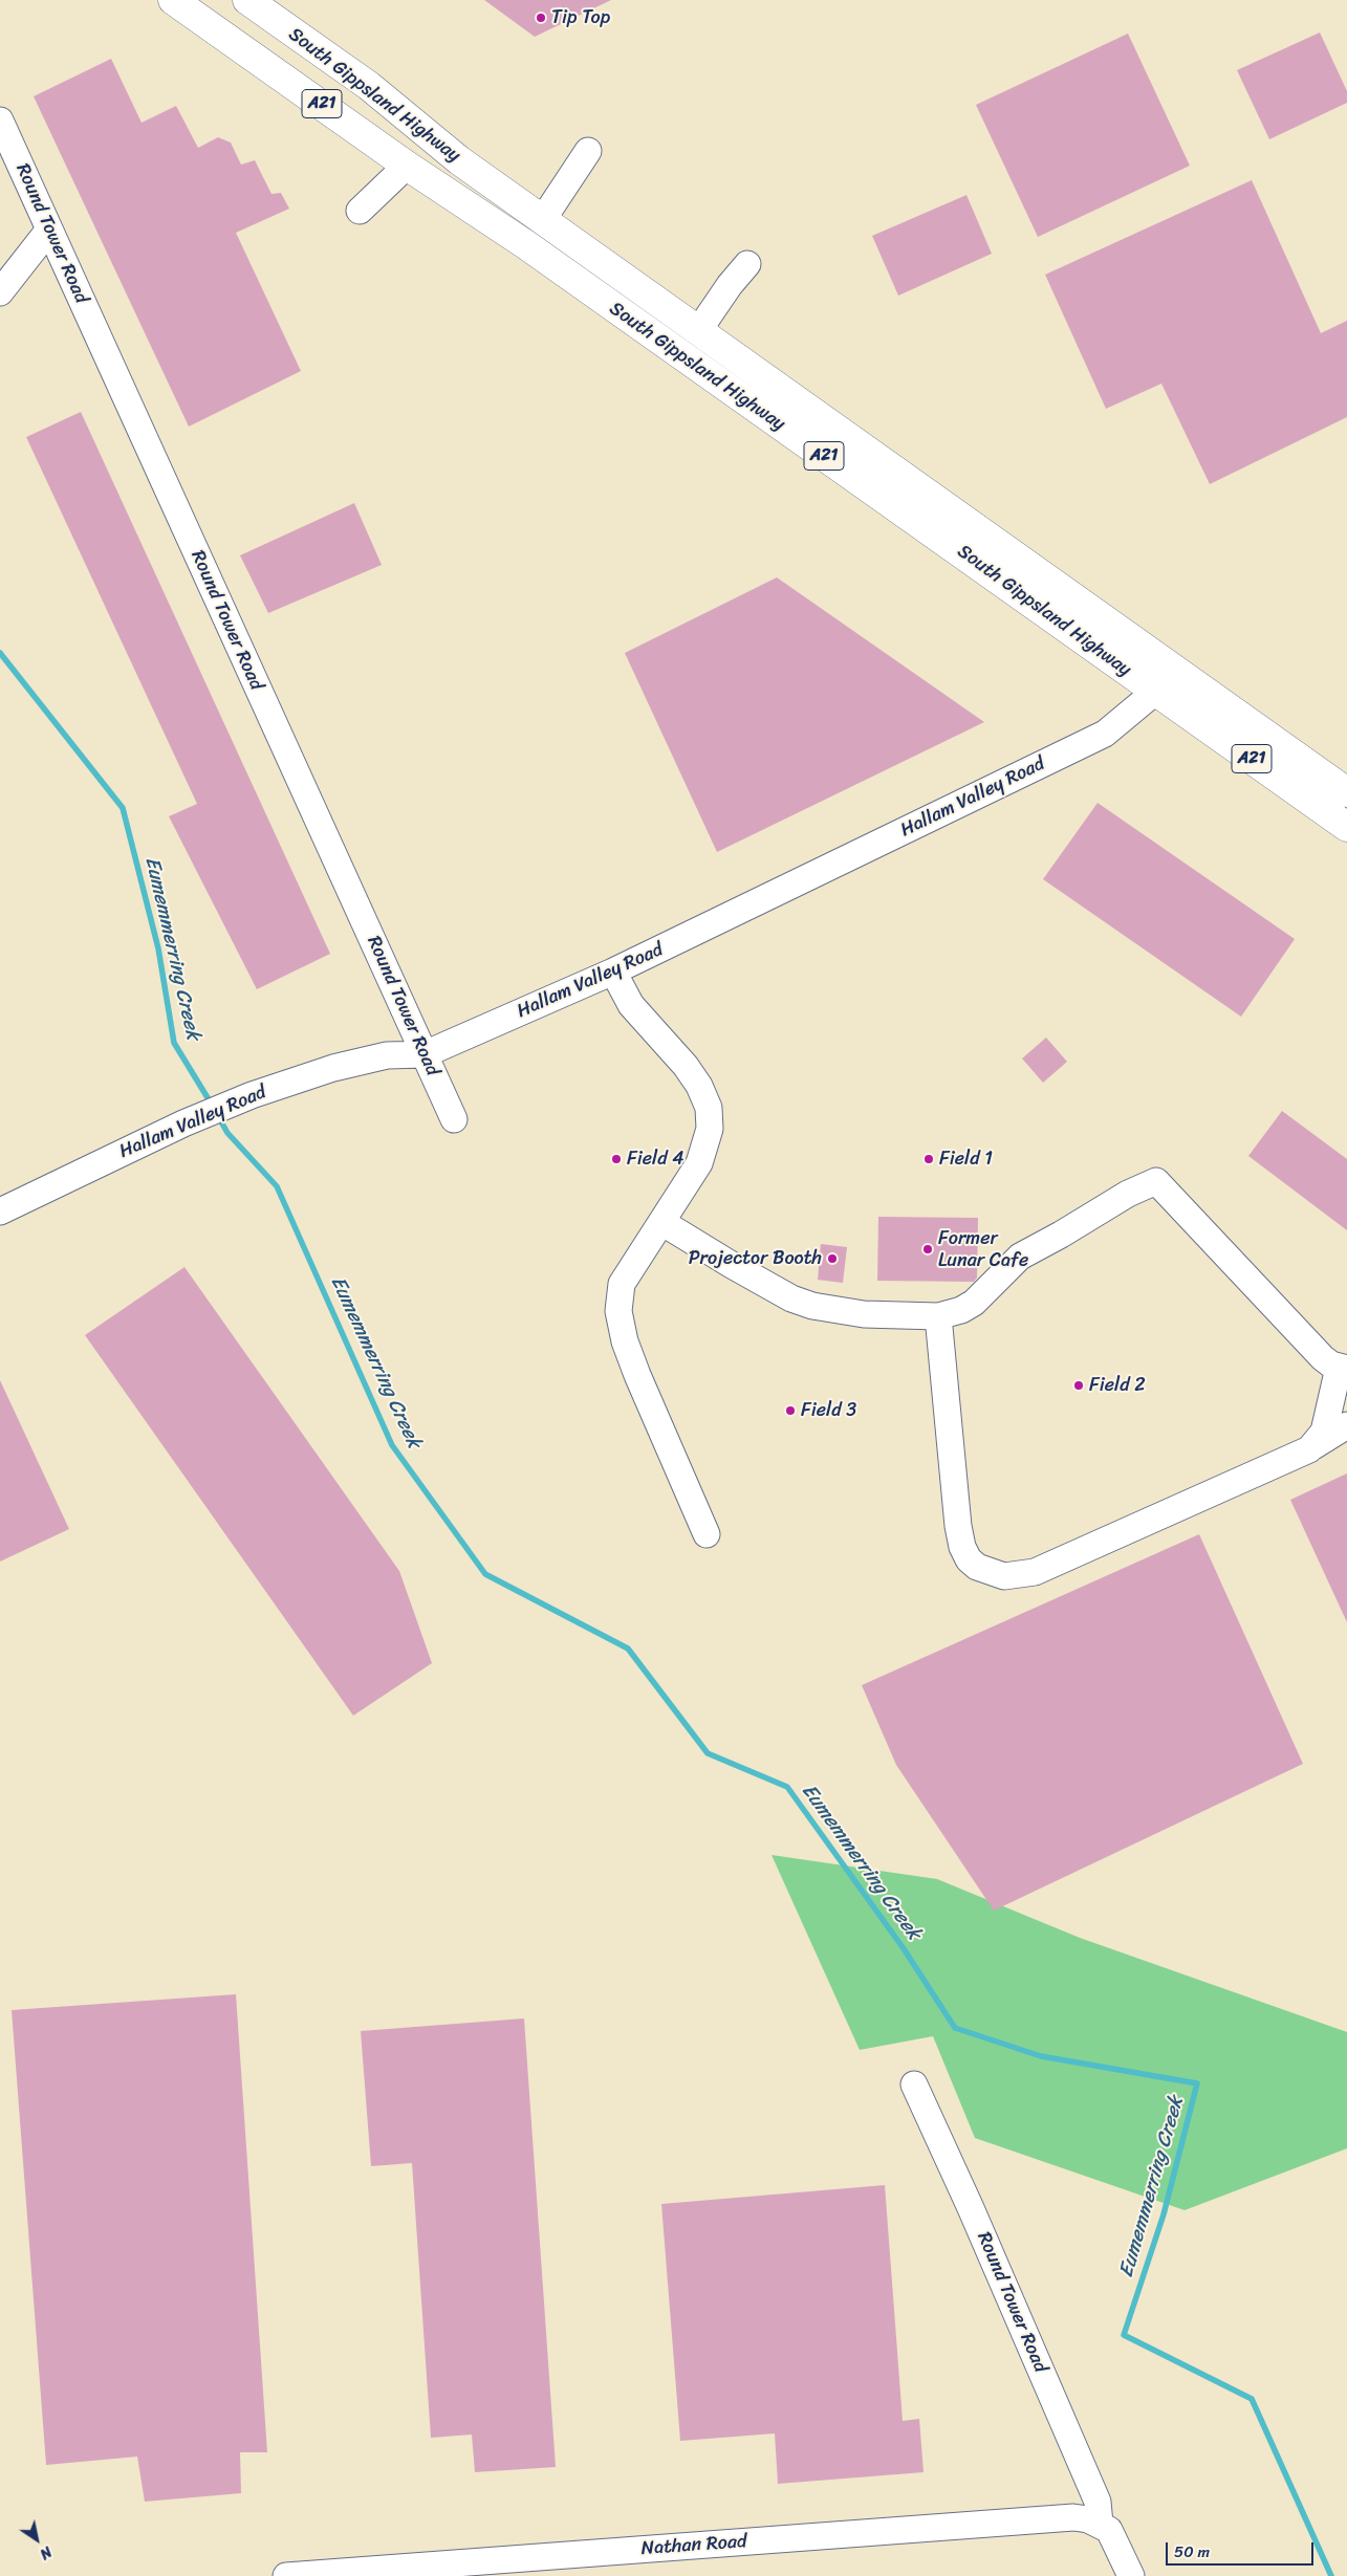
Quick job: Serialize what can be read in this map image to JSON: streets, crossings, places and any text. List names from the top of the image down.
{
  "streets": {
    "highway": ["South Gippsland Highway", "A21"],
    "street": ["Round Tower Road", "Hallam Valley Road", "Nathan Road"]
  },
  "crossings": [
    ["South Gippsland Highway", "Hallam Valley Road"],
    ["Round Tower Road", "Hallam Valley Road"],
    ["Round Tower Road", "Nathan Road"]
  ],
  "water": ["Eumemmerring Creek"],
  "places": [
    "Tip Top",
    "Field 4",
    "Field 1",
    "Former Lunar Cafe",
    "Projector Booth",
    "Field 2",
    "Field 3"
  ],
  "scale_bar": "50 m",
  "north": "bottom right"
}
